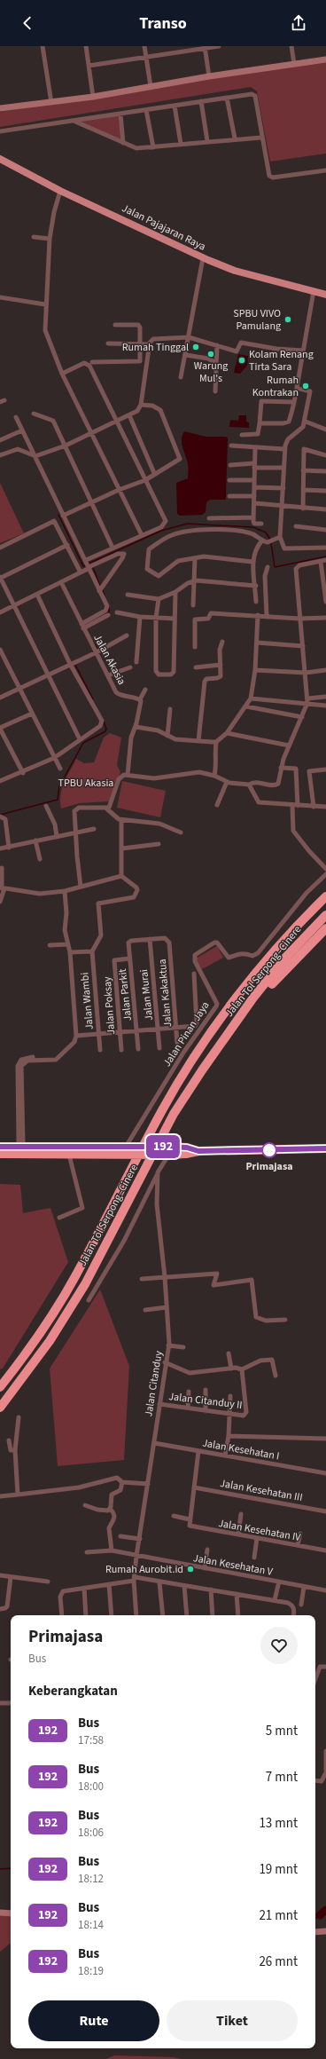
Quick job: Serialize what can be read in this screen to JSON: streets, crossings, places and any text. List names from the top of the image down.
{
  "streets": {
    "highway": ["Jalan Tol Serpong–Cinere"],
    "main road": ["Jalan Pajajaran Raya"],
    "street": [
      "Jalan Akasia",
      "Jalan Kakaktua",
      "Jalan Parkit",
      "Jalan Murai",
      "Jalan Wambi",
      "Jalan Poksay",
      "Jalan Pinan Jaya",
      "Jalan Citanduy",
      "Jalan Citanduy II",
      "Jalan Kesehatan I",
      "Jalan Kesehatan III",
      "Jalan Kesehatan IV",
      "Jalan Kesehatan V"
    ]
  },
  "crossings": [
    ["Jalan Kakaktua", "Jalan Parkit"],
    ["Jalan Kakaktua", "Jalan Murai"],
    ["Jalan Parkit", "Jalan Murai"],
    ["Jalan Parkit", "Jalan Poksay"],
    ["Jalan Citanduy", "Jalan Citanduy II"],
    ["Jalan Citanduy", "Jalan Kesehatan I"],
    ["Jalan Citanduy", "Jalan Kesehatan V"]
  ],
  "parks": ["TPBU Akasia"],
  "places": [
    "SPBU VIVO Pamulang",
    "Rumah Tinggal",
    "Warung Mul's",
    "Kolam Renang Tirta Sara",
    "Rumah Kontrakan",
    "Primajasa",
    "Rumah Aurobit.id"
  ],
  "lines": ["bus line 192"],
  "page": {
    "header": "Transo",
    "on_map": "192",
    "heading": [
      ["Primajasa", "Bus"],
      "Keberangkatan"
    ],
    "list": [
      {
        "mark": "192",
        "name": "Bus",
        "note": "17:58",
        "value": "5 mnt"
      },
      {
        "mark": "192",
        "name": "Bus",
        "note": "18:00",
        "value": "7 mnt"
      },
      {
        "mark": "192",
        "name": "Bus",
        "note": "18:06",
        "value": "13 mnt"
      },
      {
        "mark": "192",
        "name": "Bus",
        "note": "18:12",
        "value": "19 mnt"
      },
      {
        "mark": "192",
        "name": "Bus",
        "note": "18:14",
        "value": "21 mnt"
      },
      {
        "mark": "192",
        "name": "Bus",
        "note": "18:19",
        "value": "26 mnt"
      }
    ],
    "buttons": ["Rute", "Tiket"]
  }
}
